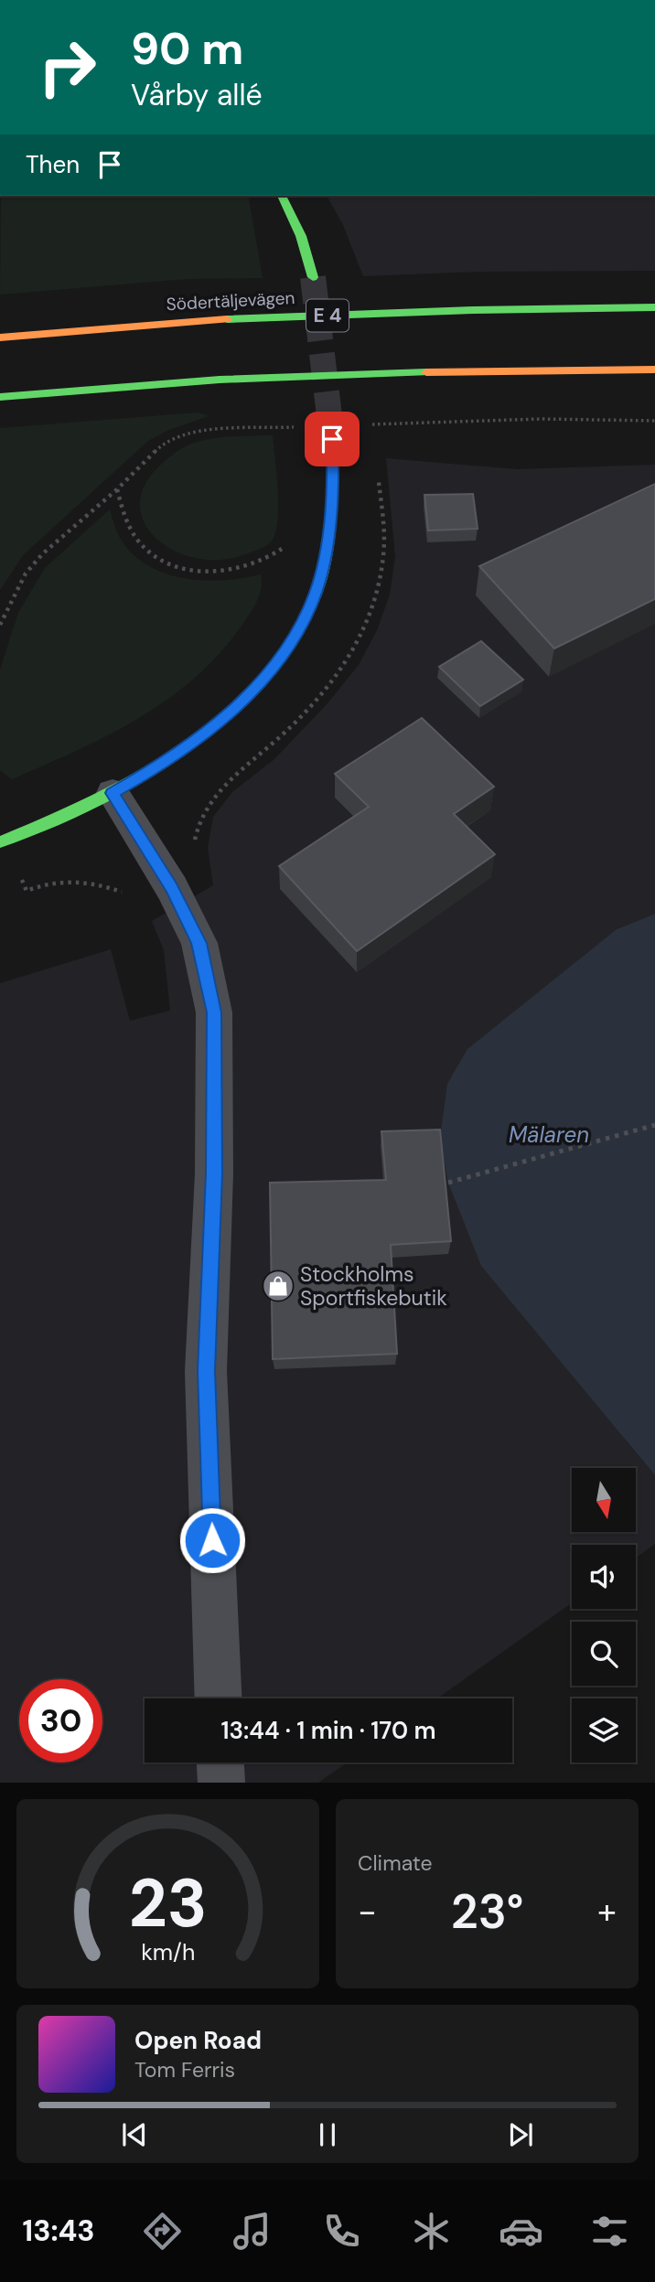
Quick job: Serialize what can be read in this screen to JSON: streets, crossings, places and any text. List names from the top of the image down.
{
  "streets": {
    "main road": ["Södertäljevägen", "E 4"]
  },
  "water": ["Mälaren"],
  "places": {
    "shop": ["Stockholms Sportfiskebutik"]
  },
  "north": "bottom",
  "page": {
    "turn": ["90 m", "Vårby allé"],
    "then": "Then",
    "limit": "30",
    "trip": "13:44 · 1 min · 170 m",
    "tile": "Climate",
    "heat": ["−", "23°", "+"],
    "song": ["Open Road", "Tom Ferris"],
    "tabs": "13:43",
    "gauge": ["23", "km/h"]
  }
}
